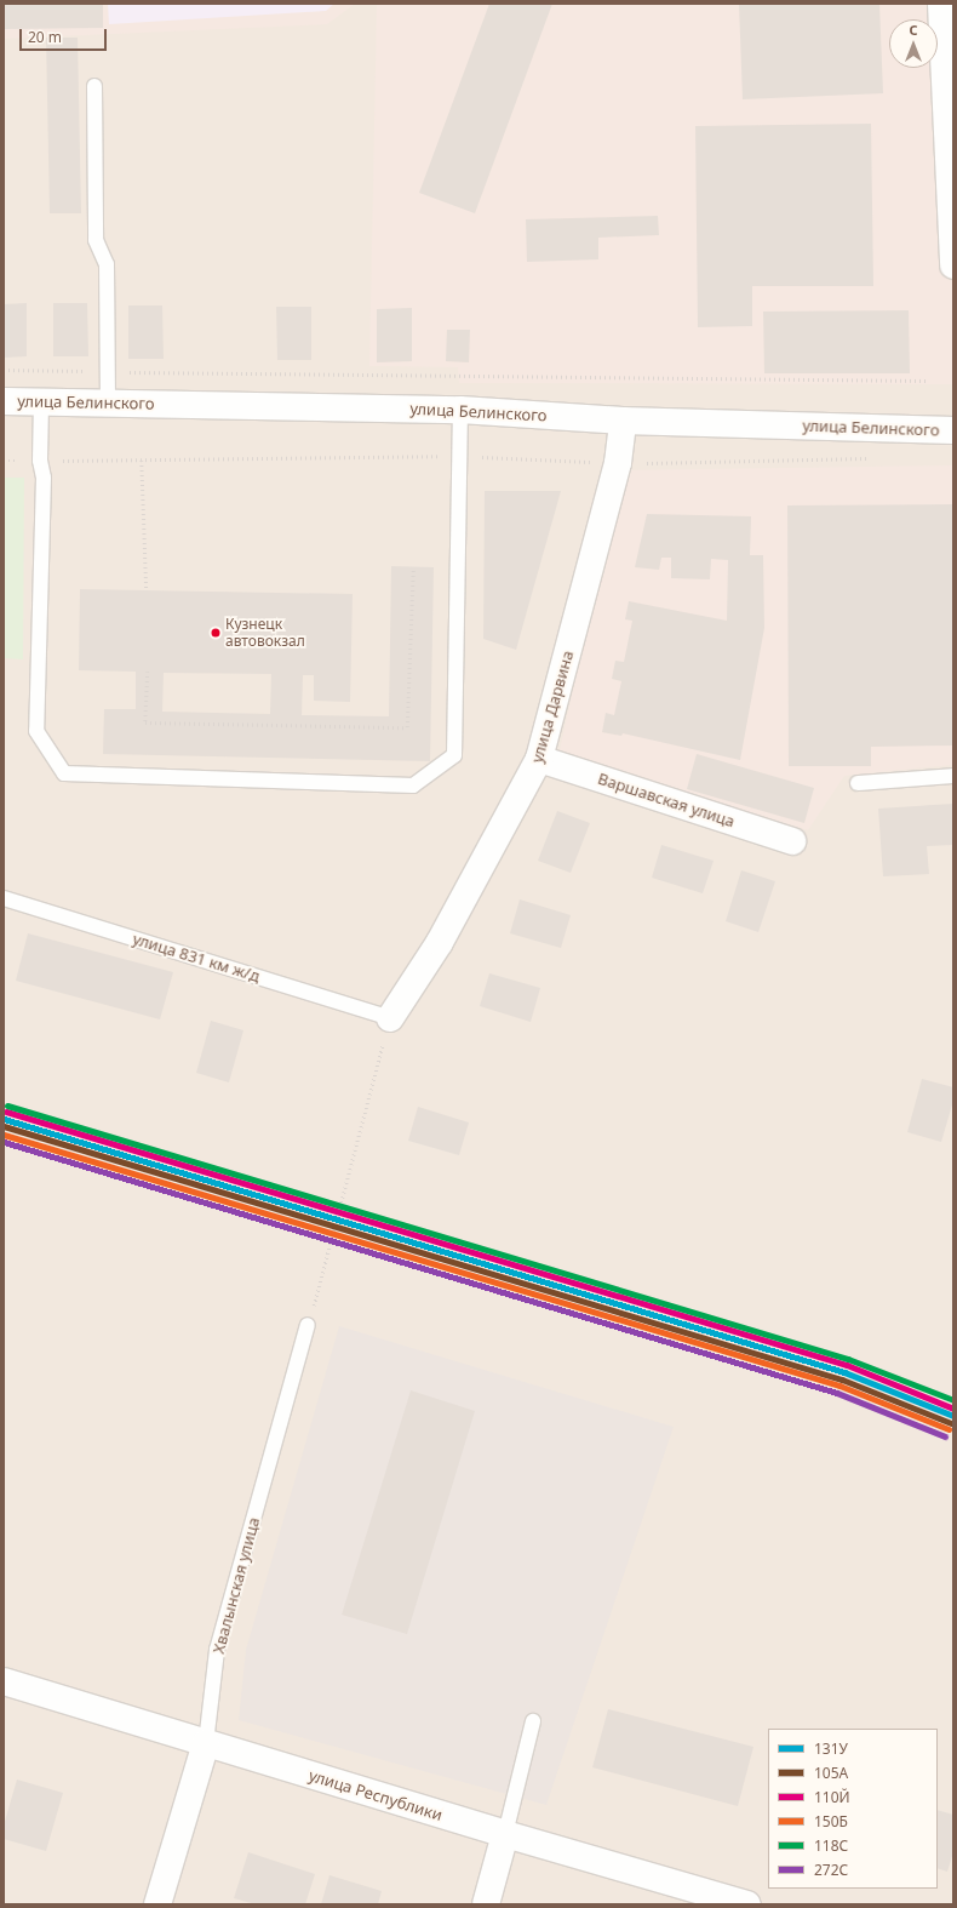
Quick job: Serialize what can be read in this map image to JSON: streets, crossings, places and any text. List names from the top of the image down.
{
  "streets": {
    "street": [
      "улица Белинского",
      "улица Дарвина",
      "Варшавская улица",
      "Хвалынская улица",
      "улица Республики"
    ],
    "lane": ["улица 831 км ж/д"]
  },
  "crossings": [
    ["улица Белинского", "улица Дарвина"],
    ["улица Дарвина", "Варшавская улица"],
    ["улица Дарвина", "улица 831 км ж/д"],
    ["Хвалынская улица", "улица Республики"]
  ],
  "places": ["Кузнецк автовокзал"],
  "lines": [
    "transit line 118С",
    "transit line 110Й",
    "transit line 131У",
    "transit line 105А",
    "transit line 150Б",
    "transit line 272С"
  ],
  "legend": [
    "131У",
    "105А",
    "110Й",
    "150Б",
    "118С",
    "272С"
  ],
  "scale_bar": "20 m",
  "north": "top"
}
